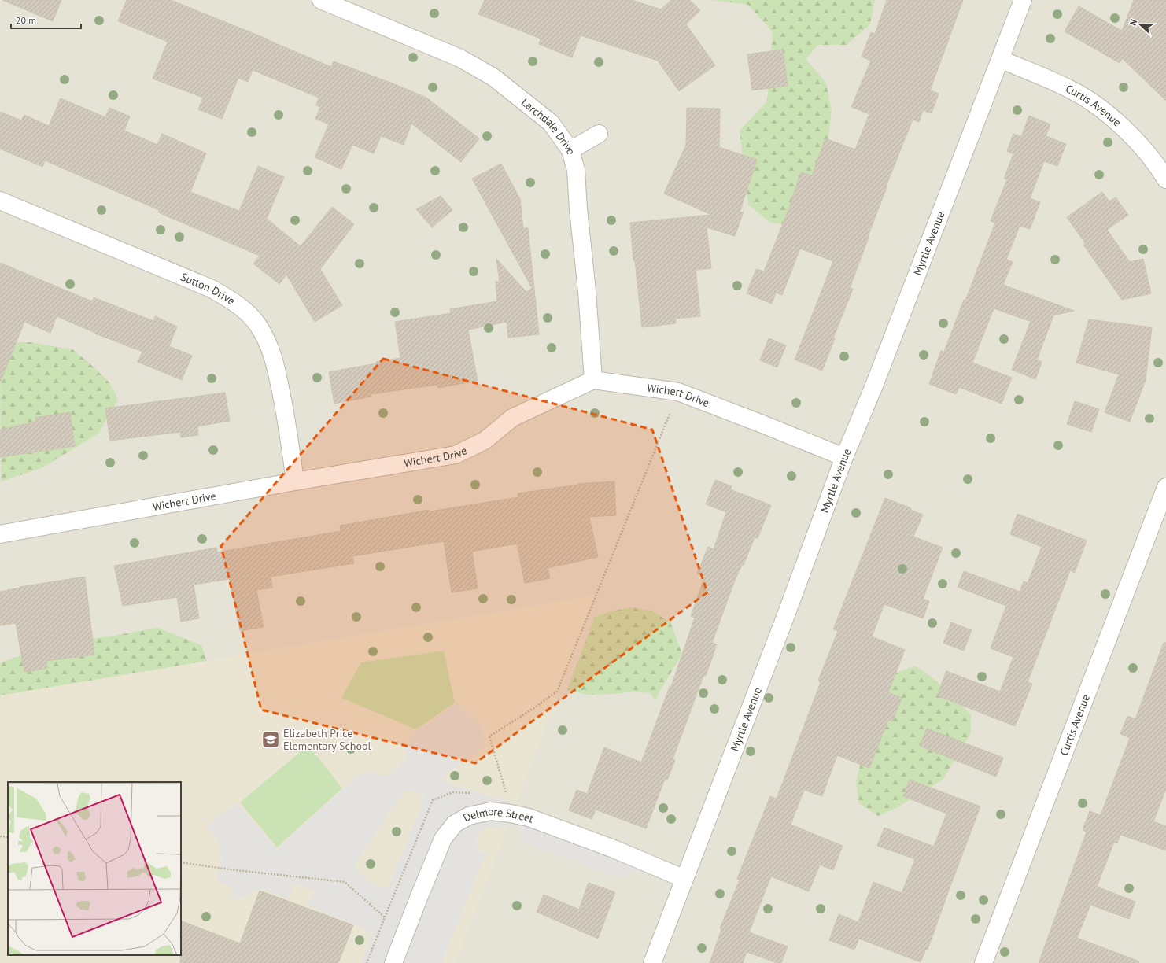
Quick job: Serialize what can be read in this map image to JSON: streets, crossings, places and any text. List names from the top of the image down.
{
  "streets": {
    "street": [
      "Curtis Avenue",
      "Larchdale Drive",
      "Myrtle Avenue",
      "Sutton Drive",
      "Wichert Drive",
      "Delmore Street"
    ]
  },
  "crossings": [
    ["Curtis Avenue", "Myrtle Avenue"],
    ["Larchdale Drive", "Wichert Drive"],
    ["Myrtle Avenue", "Wichert Drive"],
    ["Myrtle Avenue", "Delmore Street"],
    ["Sutton Drive", "Wichert Drive"]
  ],
  "places": {
    "school or university": ["Elizabeth Price Elementary School"]
  },
  "scale_bar": "20 m",
  "north": "left"
}
